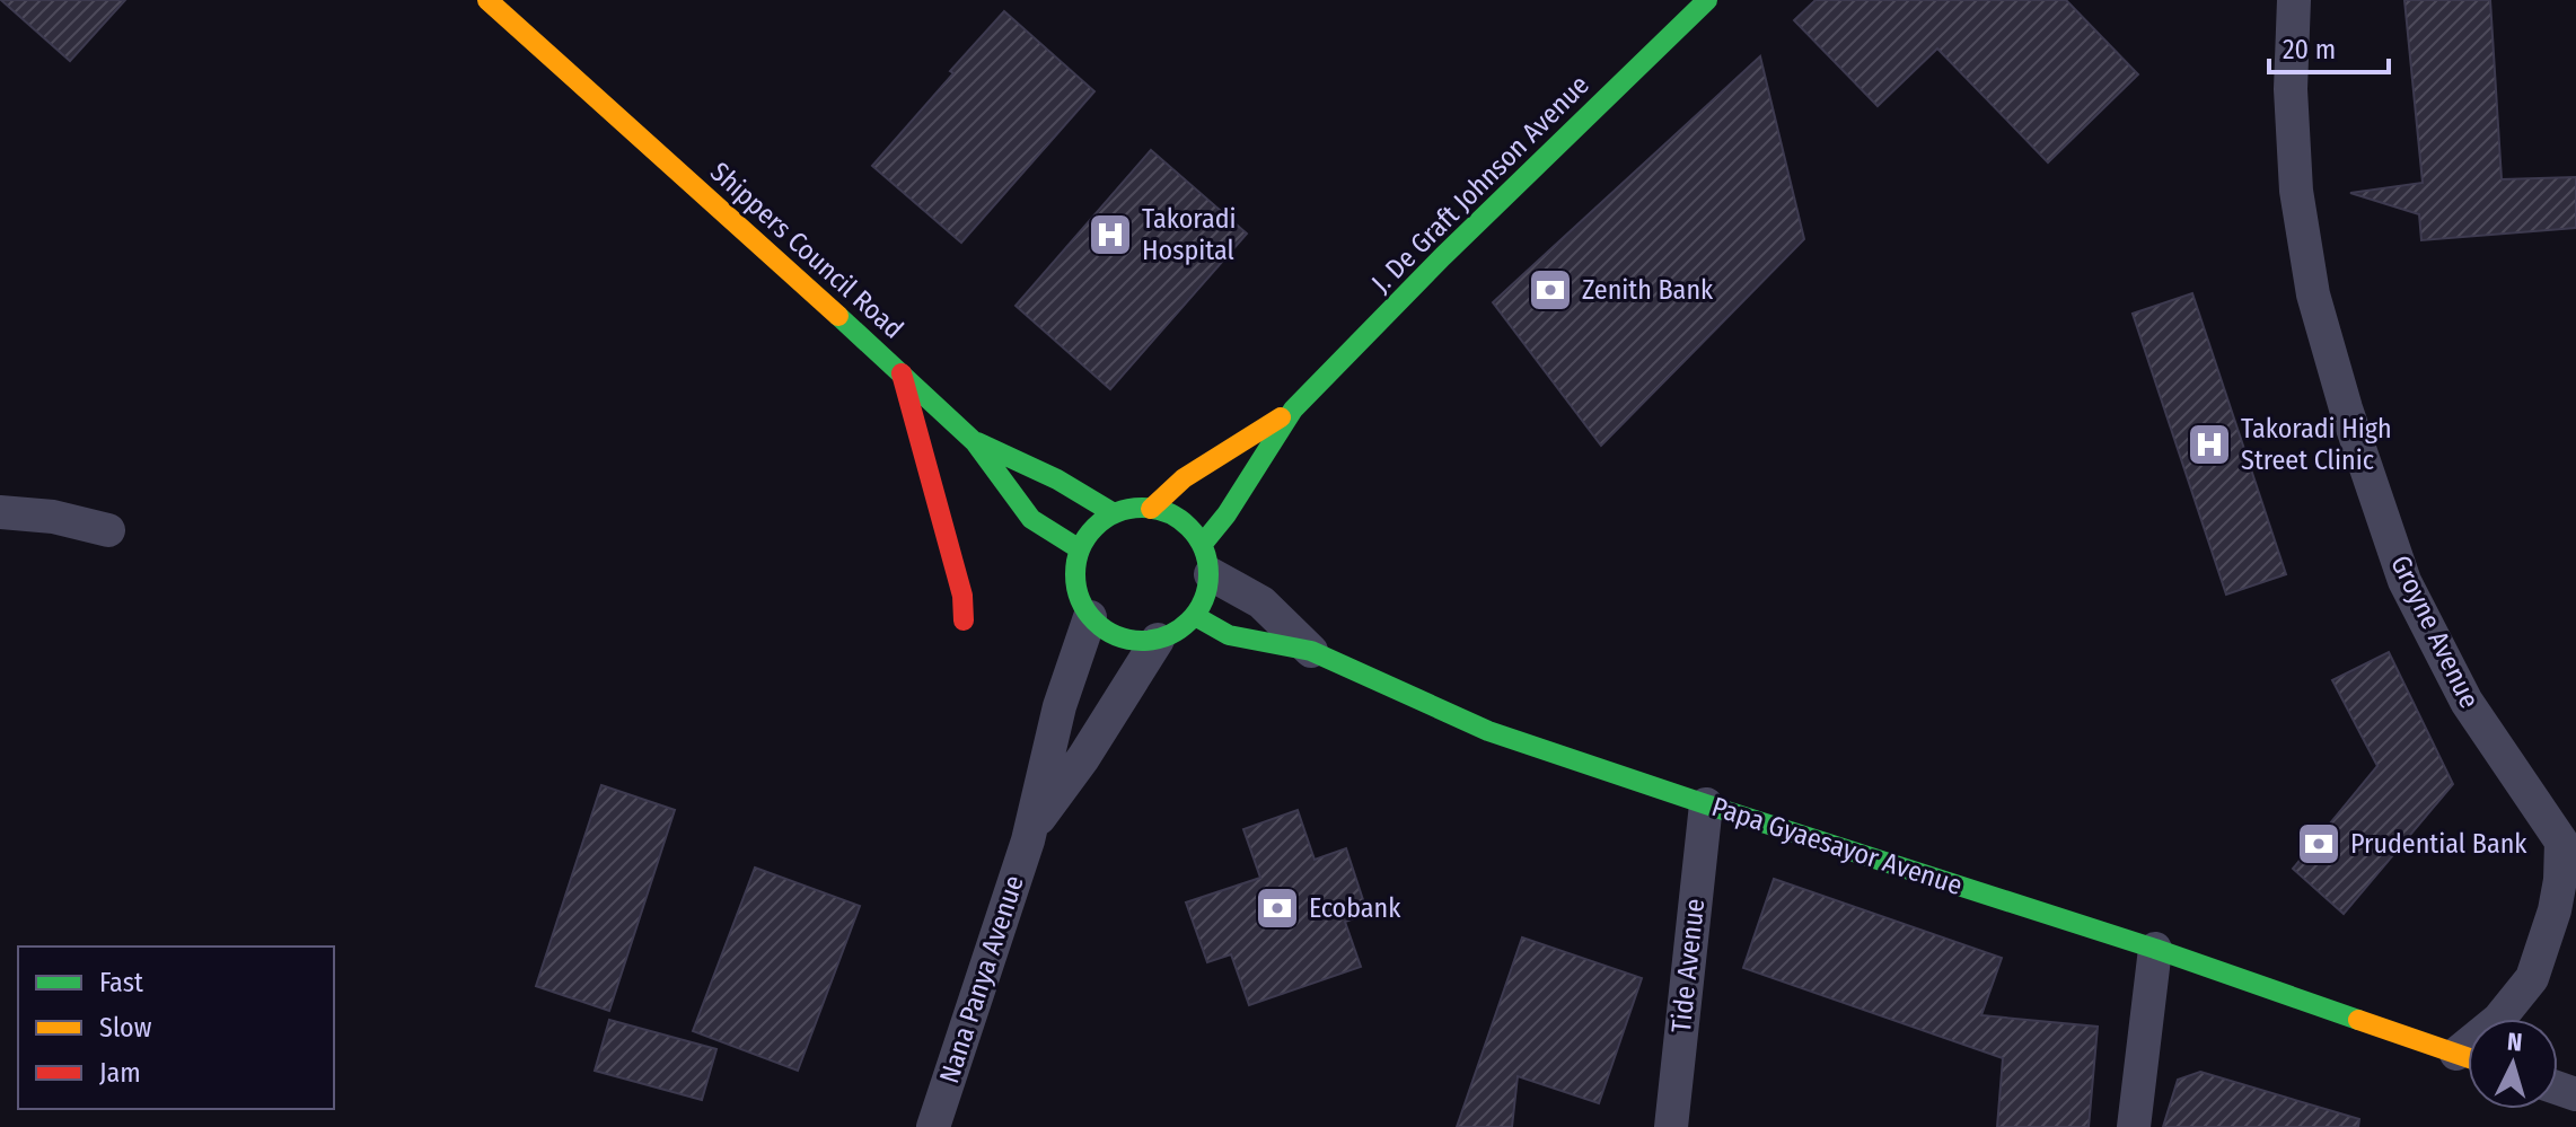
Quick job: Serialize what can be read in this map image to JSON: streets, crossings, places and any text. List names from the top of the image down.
{
  "streets": {
    "street": [
      "J. De Graft Johnson Avenue",
      "Shippers Council Road",
      "Groyne Avenue",
      "Papa Gyaesayor Avenue",
      "Tide Avenue",
      "Nana Panya Avenue"
    ]
  },
  "crossings": [
    ["J. De Graft Johnson Avenue", "Shippers Council Road"],
    ["J. De Graft Johnson Avenue", "Papa Gyaesayor Avenue"],
    ["J. De Graft Johnson Avenue", "Nana Panya Avenue"],
    ["Shippers Council Road", "Papa Gyaesayor Avenue"],
    ["Shippers Council Road", "Nana Panya Avenue"],
    ["Papa Gyaesayor Avenue", "Tide Avenue"],
    ["Papa Gyaesayor Avenue", "Nana Panya Avenue"]
  ],
  "places": {
    "hospital": ["Takoradi Hospital", "Takoradi High Street Clinic"],
    "bank": ["Zenith Bank", "Prudential Bank", "Ecobank"]
  },
  "legend": ["Fast", "Slow", "Jam"],
  "scale_bar": "20 m",
  "north": "top"
}
